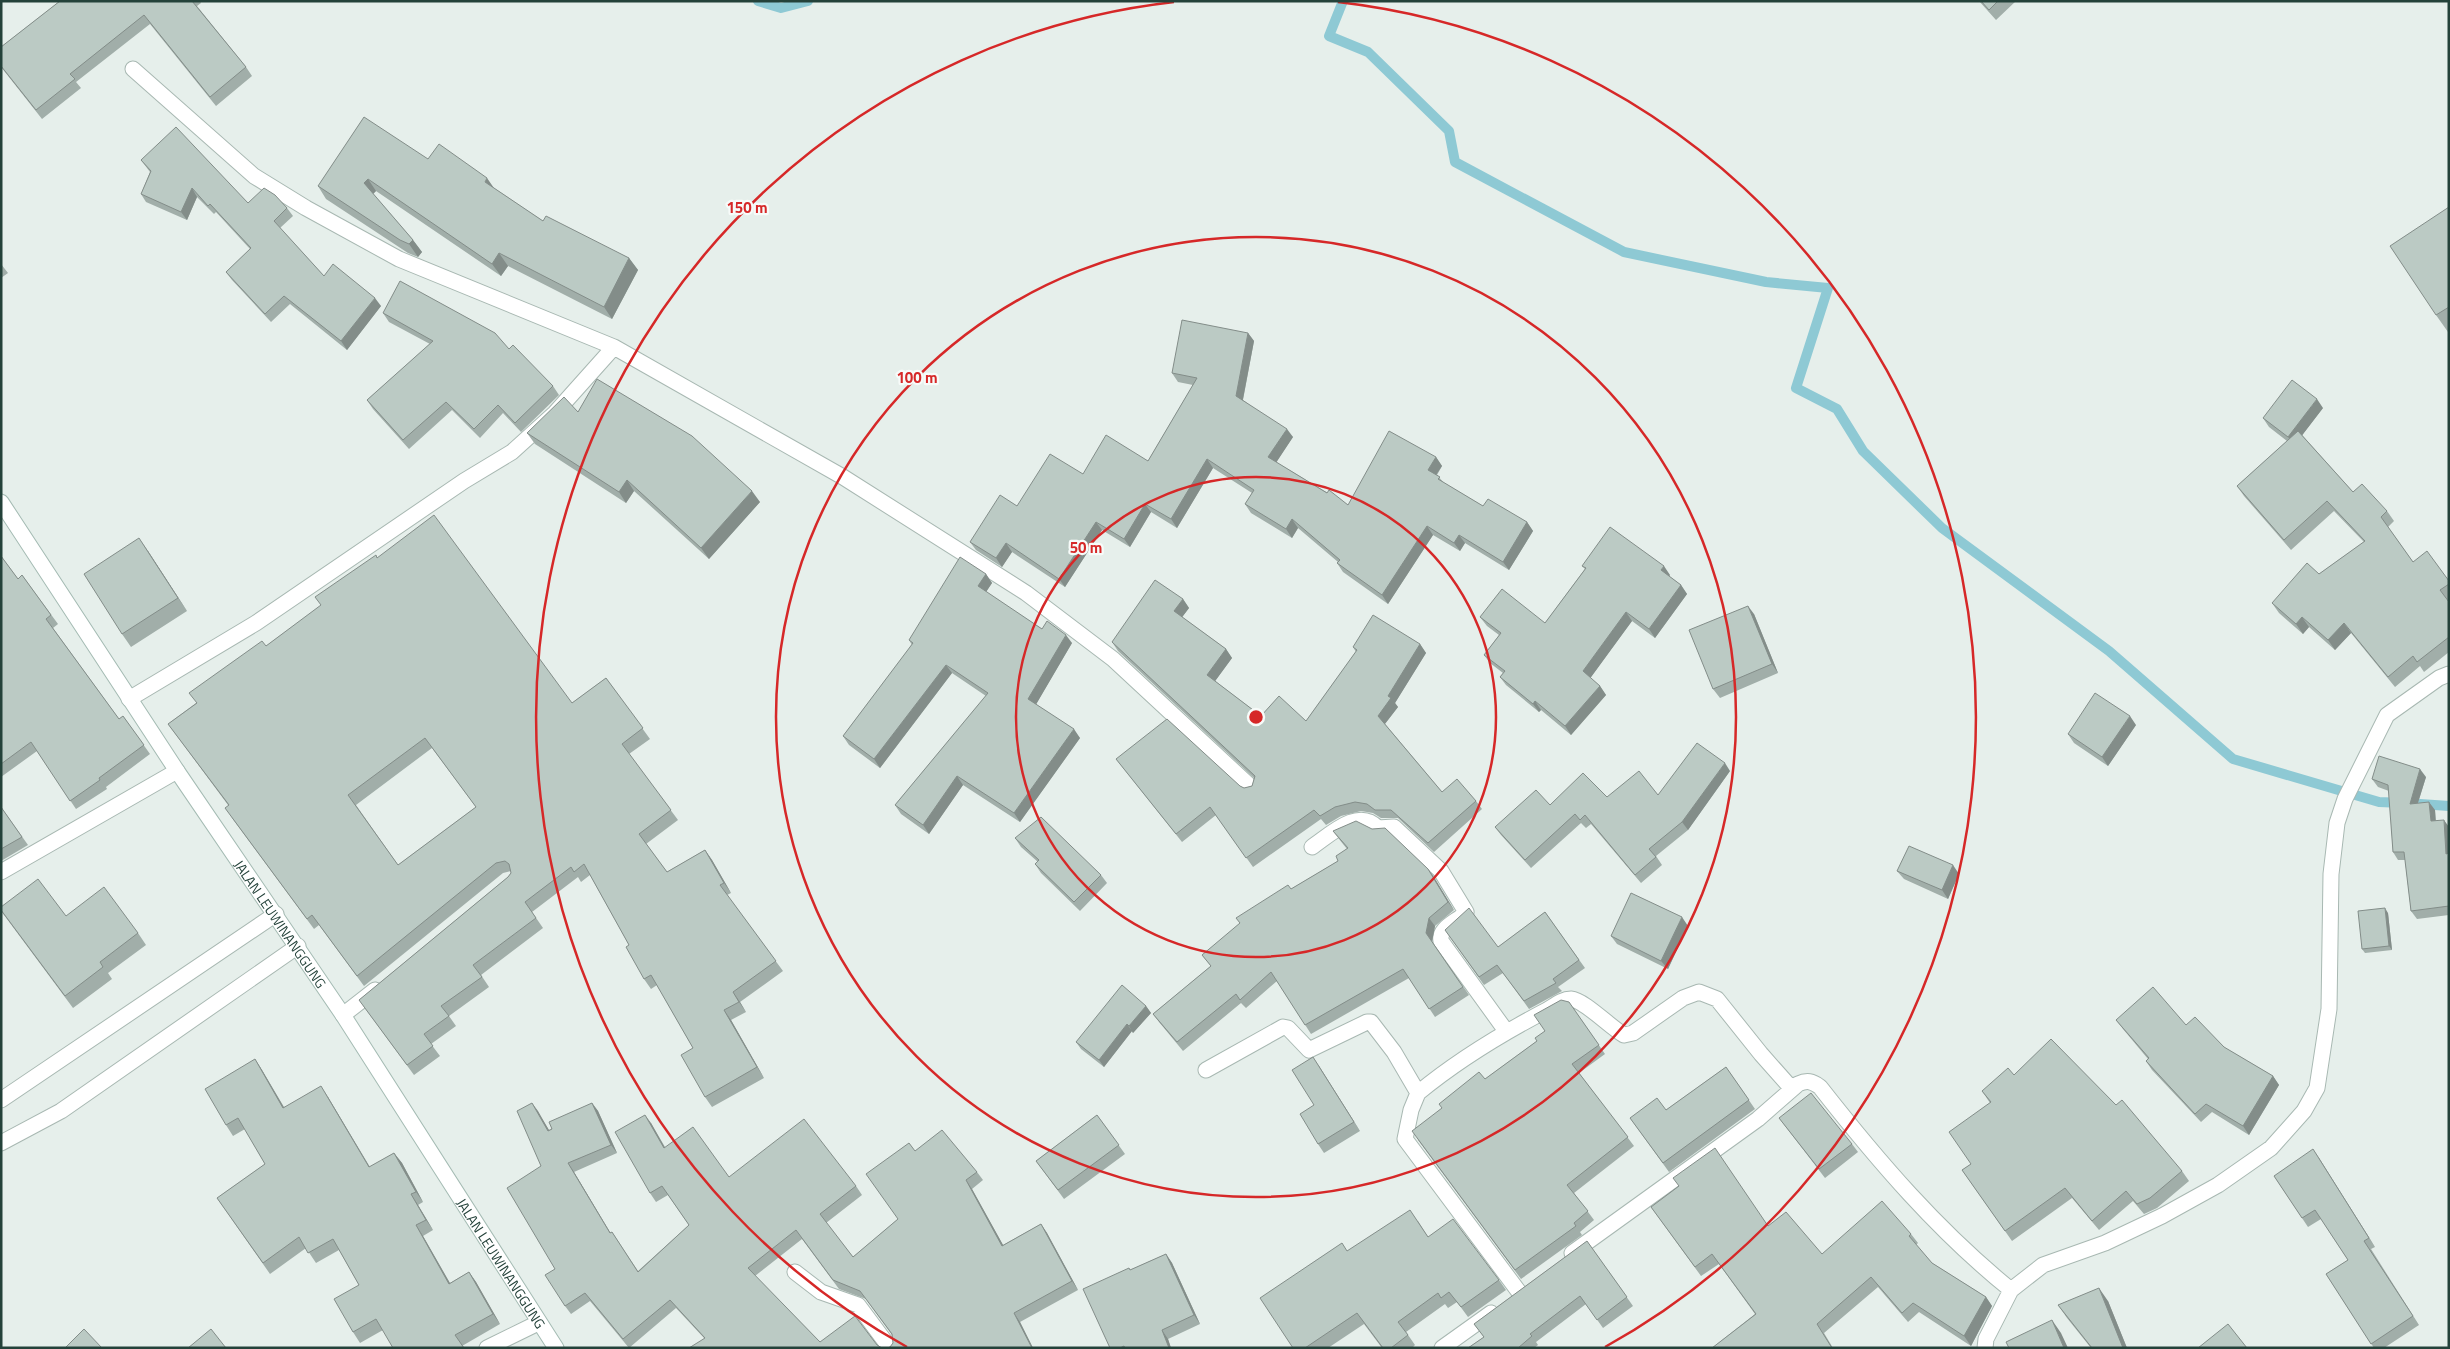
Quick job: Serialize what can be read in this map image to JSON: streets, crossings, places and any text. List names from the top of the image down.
{
  "streets": {
    "street": ["JALAN LEUWINANGGUNG"]
  },
  "rings": ["150 m", "100 m", "50 m"]
}
